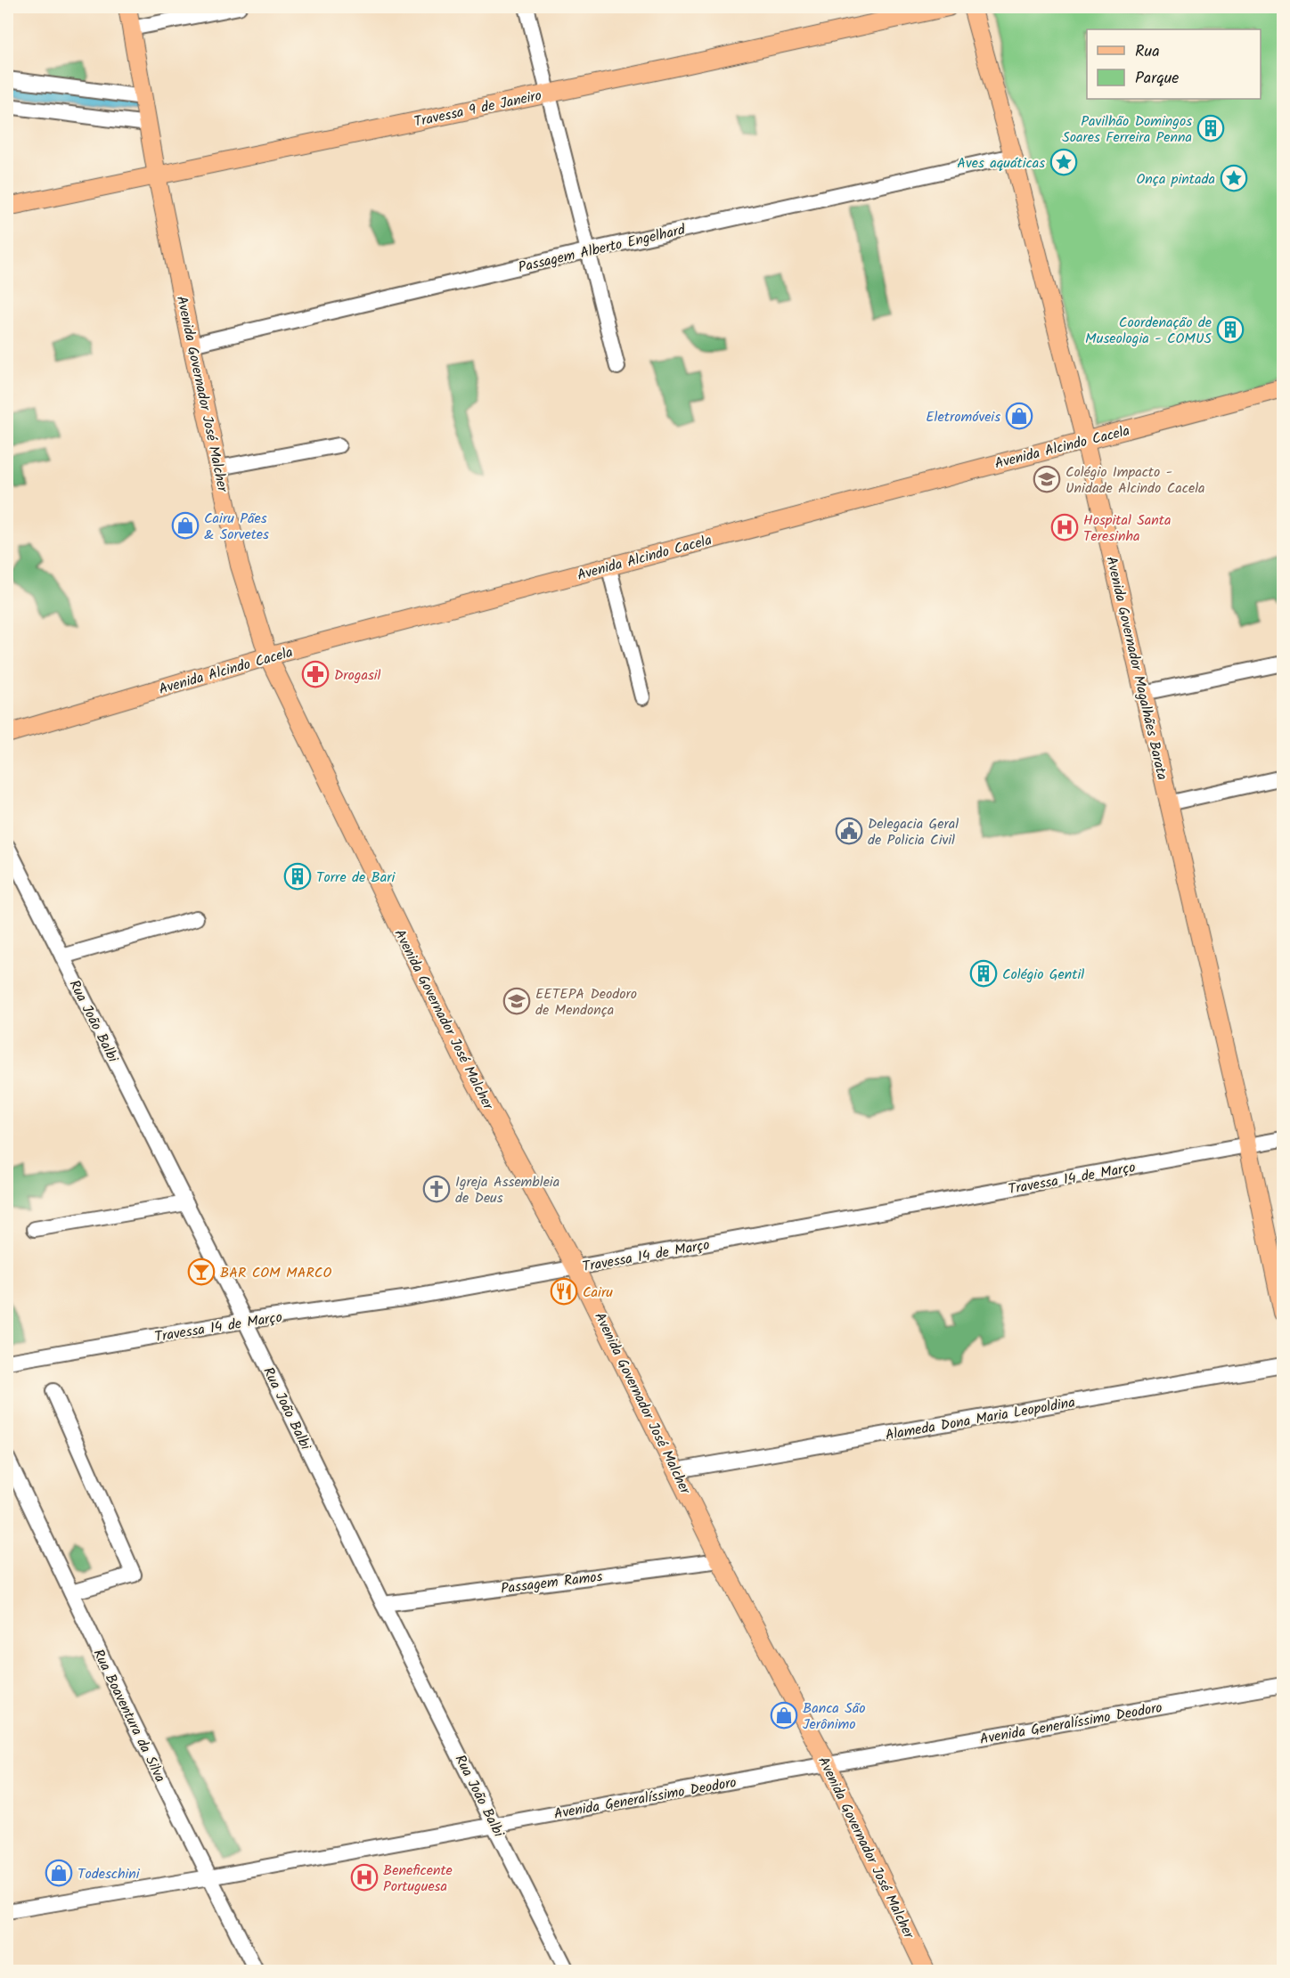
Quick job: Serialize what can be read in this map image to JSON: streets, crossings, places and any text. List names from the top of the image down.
{
  "streets": {
    "main road": [
      "Travessa 9 de Janeiro",
      "Avenida Governador José Malcher",
      "Avenida Alcindo Cacela",
      "Avenida Governador Magalhães Barata"
    ],
    "street": [
      "Passagem Alberto Engelhard",
      "Rua João Balbi",
      "Travessa 14 de Março",
      "Alameda Dona Maria Leopoldina",
      "Passagem Ramos",
      "Rua Boaventura da Silva",
      "Avenida Generalíssimo Deodoro"
    ]
  },
  "crossings": [
    ["Travessa 9 de Janeiro", "Avenida Governador José Malcher"],
    ["Passagem Alberto Engelhard", "Avenida Governador José Malcher"],
    ["Passagem Alberto Engelhard", "Avenida Governador Magalhães Barata"],
    ["Avenida Governador José Malcher", "Avenida Alcindo Cacela"],
    ["Avenida Governador José Malcher", "Travessa 14 de Março"],
    ["Avenida Governador José Malcher", "Alameda Dona Maria Leopoldina"],
    ["Avenida Governador José Malcher", "Passagem Ramos"],
    ["Avenida Governador José Malcher", "Avenida Generalíssimo Deodoro"],
    ["Avenida Alcindo Cacela", "Avenida Governador Magalhães Barata"],
    ["Avenida Governador Magalhães Barata", "Travessa 14 de Março"],
    ["Rua João Balbi", "Travessa 14 de Março"],
    ["Rua João Balbi", "Passagem Ramos"],
    ["Rua João Balbi", "Avenida Generalíssimo Deodoro"],
    ["Rua Boaventura da Silva", "Avenida Generalíssimo Deodoro"]
  ],
  "places": {
    "building": [
      "Pavilhão Domingos Soares Ferreira Penna",
      "Coordenação de Museologia - COMUS",
      "Torre de Bari",
      "Colégio Gentil"
    ],
    "place": ["Aves aquáticas", "Onça pintada"],
    "shop": [
      "Eletromóveis",
      "Cairu Pães & Sorvetes",
      "Banca São Jerônimo",
      "Todeschini"
    ],
    "school or university": ["Colégio Impacto - Unidade Alcindo Cacela", "EETEPA Deodoro de Mendonça"],
    "hospital": ["Hospital Santa Teresinha", "Beneficente Portuguesa"],
    "pharmacy": ["Drogasil"],
    "public building": ["Delegacia Geral de Policia Civil"],
    "church": ["Igreja Assembleia de Deus"],
    "bar": ["BAR COM MARCO"],
    "restaurant": ["Cairu"]
  },
  "legend": ["Rua", "Parque"]
}
